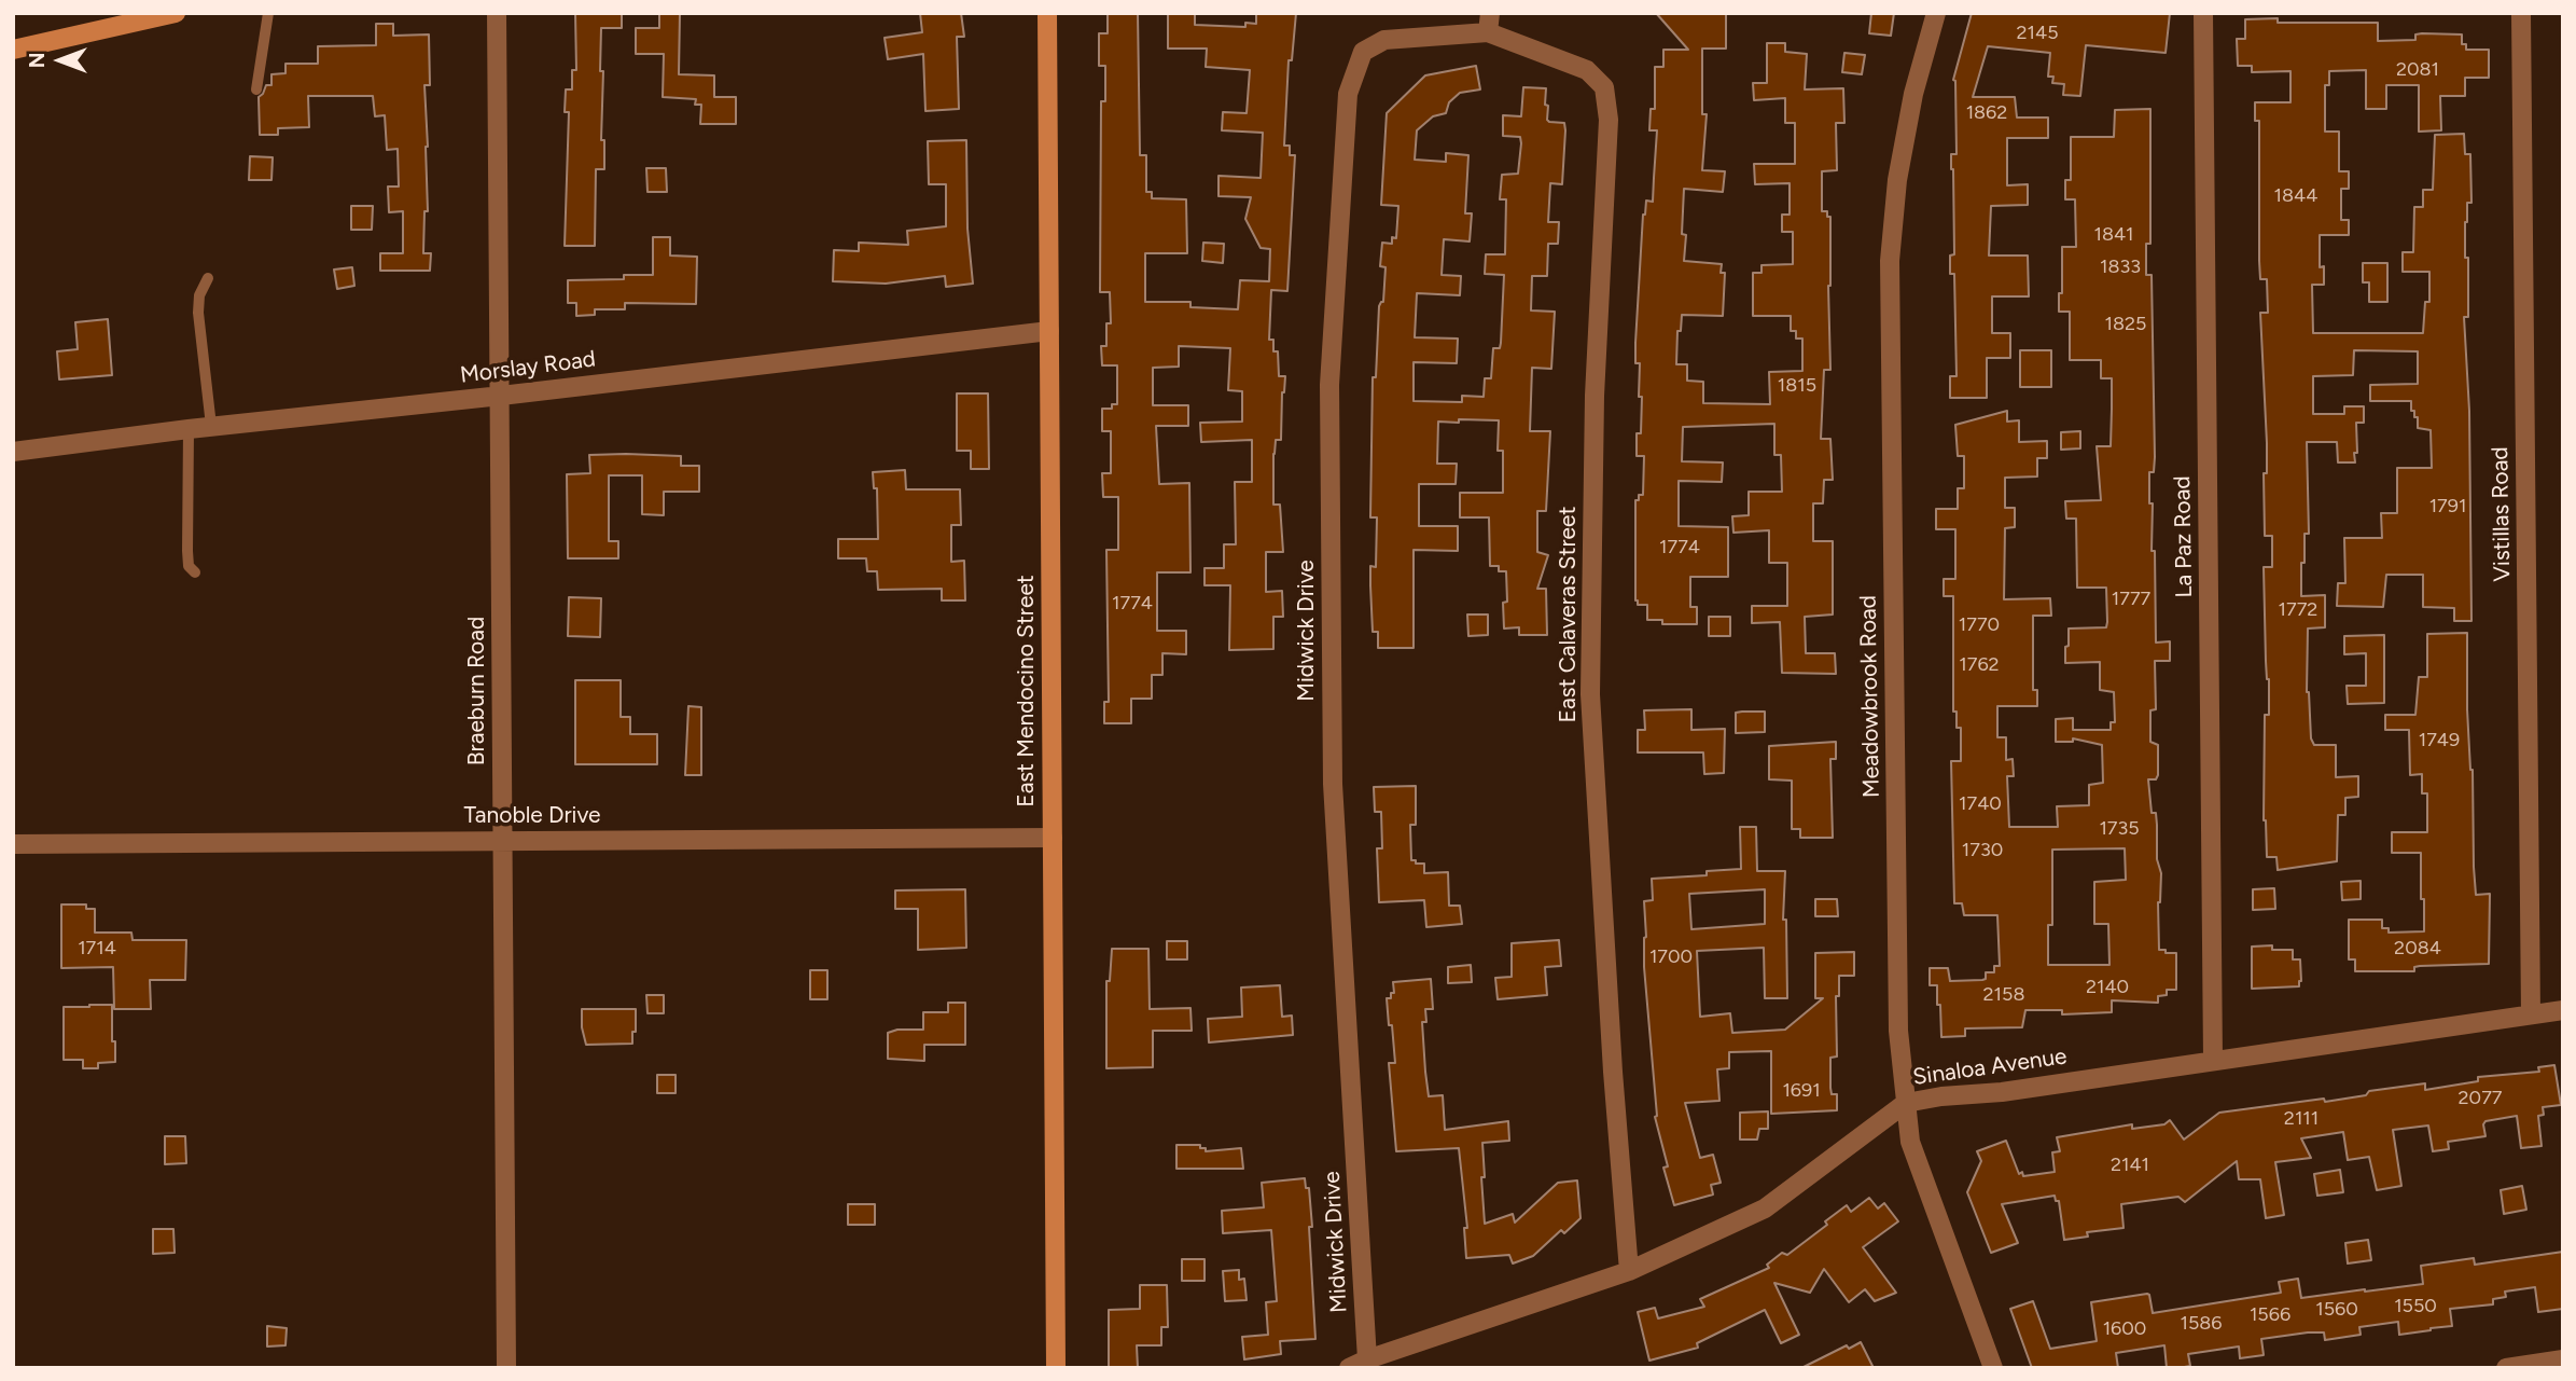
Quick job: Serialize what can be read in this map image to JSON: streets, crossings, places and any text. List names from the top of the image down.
{
  "streets": {
    "street": [
      "Morslay Road",
      "Vistillas Road",
      "La Paz Road",
      "East Calaveras Street",
      "Midwick Drive",
      "Braeburn Road",
      "East Mendocino Street",
      "Meadowbrook Road",
      "Tanoble Drive",
      "Sinaloa Avenue"
    ]
  },
  "crossings": [
    ["Morslay Road", "Braeburn Road"],
    ["Morslay Road", "East Mendocino Street"],
    ["Vistillas Road", "Sinaloa Avenue"],
    ["La Paz Road", "Sinaloa Avenue"],
    ["East Calaveras Street", "Midwick Drive"],
    ["East Calaveras Street", "Sinaloa Avenue"],
    ["Midwick Drive", "Sinaloa Avenue"],
    ["Braeburn Road", "Tanoble Drive"],
    ["East Mendocino Street", "Tanoble Drive"],
    ["Meadowbrook Road", "Sinaloa Avenue"]
  ],
  "house_numbers": [
    "2145",
    "2081",
    "1862",
    "1844",
    "1841",
    "1833",
    "1825",
    "1815",
    "1791",
    "1774",
    "1777",
    "1774",
    "1772",
    "1770",
    "1762",
    "1749",
    "1740",
    "1735",
    "1730",
    "1714",
    "2084",
    "1700",
    "2140",
    "2158",
    "1691",
    "2077",
    "2111",
    "2141",
    "1550",
    "1560",
    "1566",
    "1586",
    "1600"
  ],
  "north": "left"
}
